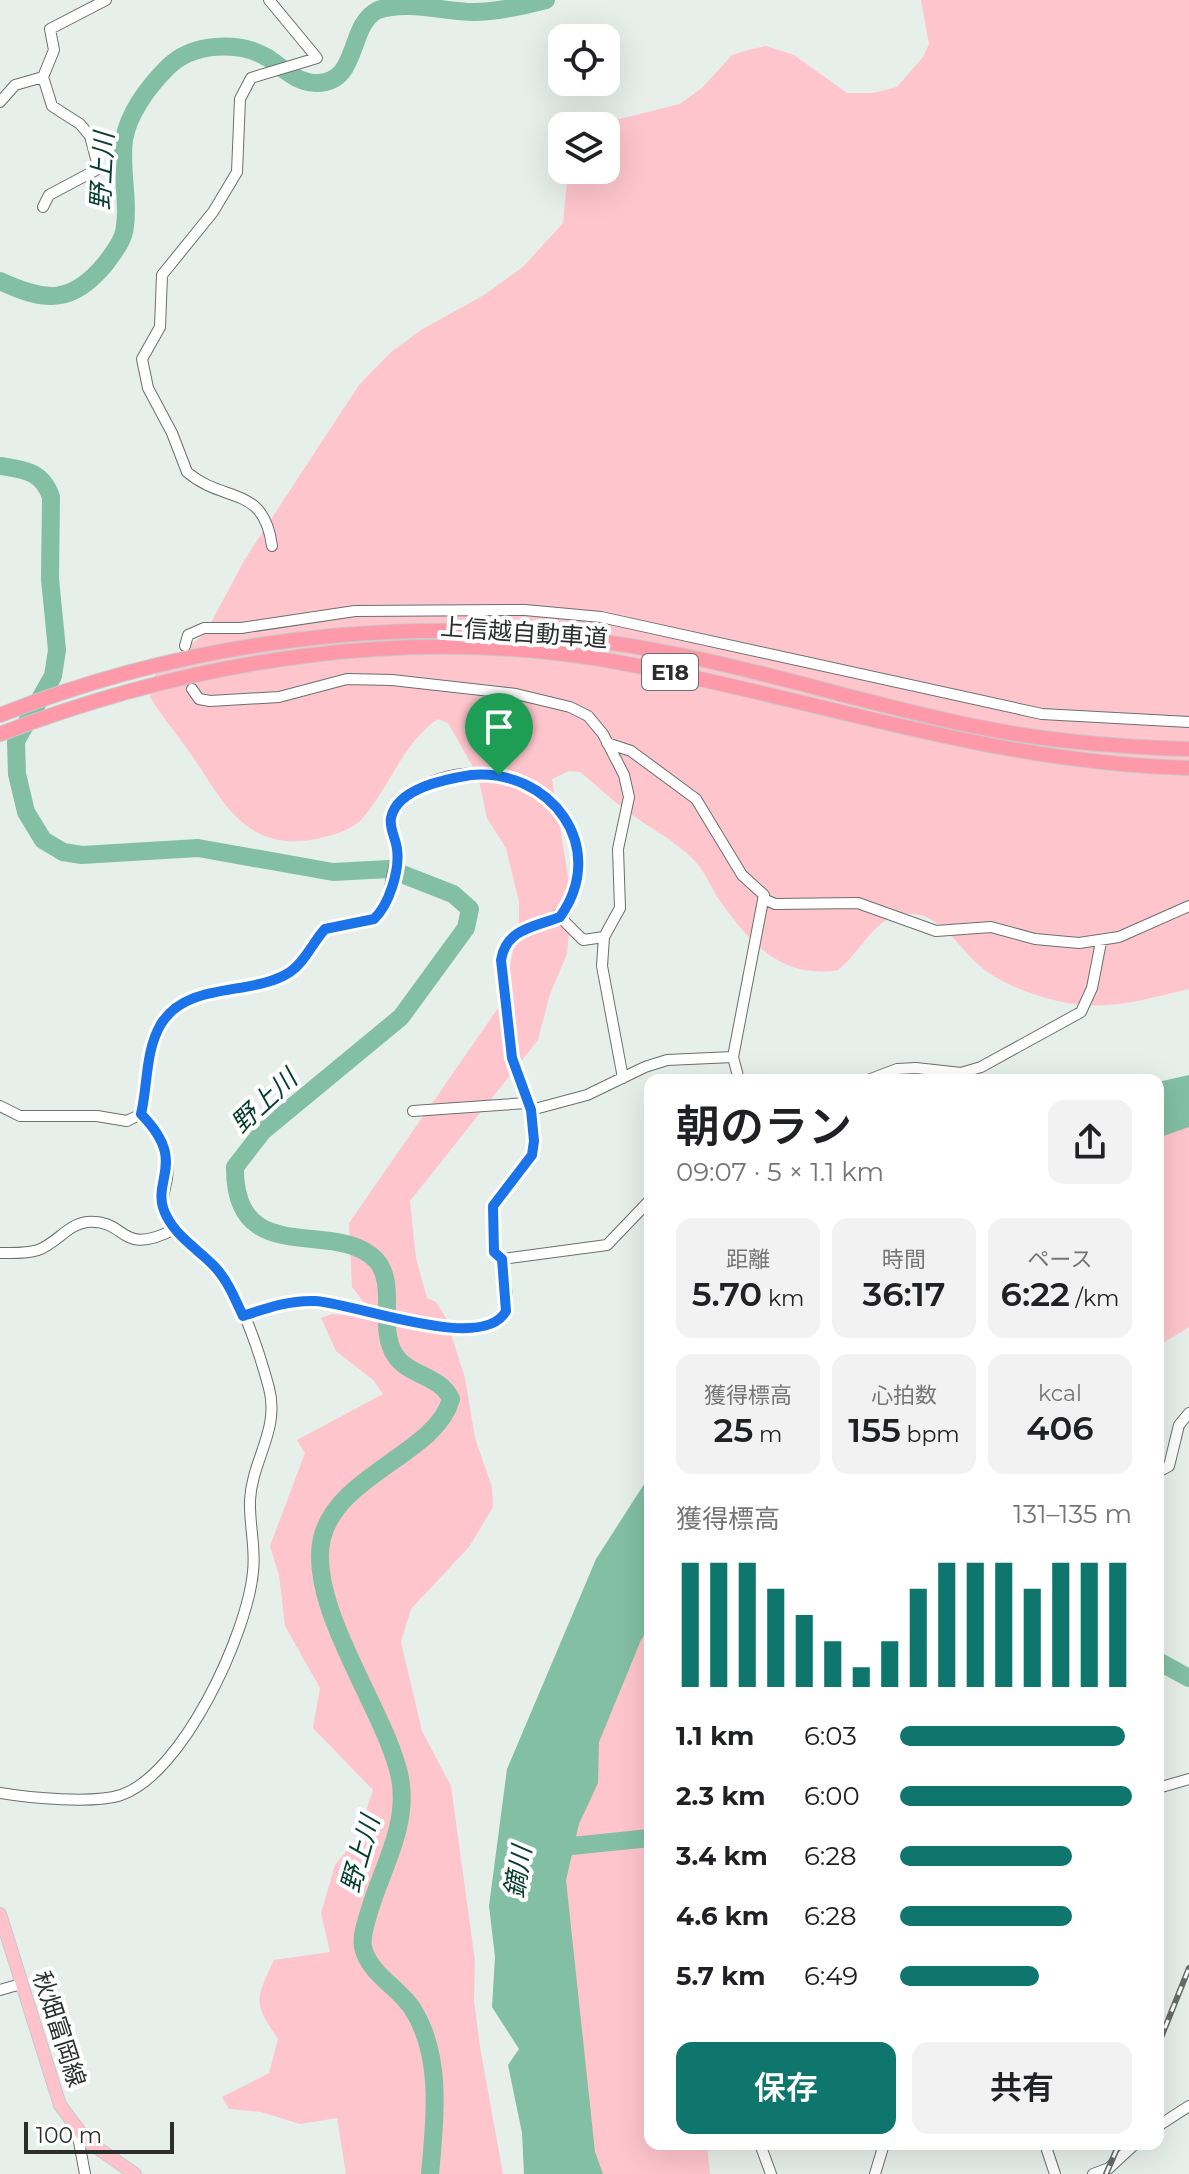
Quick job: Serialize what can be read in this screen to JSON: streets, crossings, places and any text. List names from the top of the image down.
{
  "streets": {
    "highway": ["上信越自動車道", "E18"],
    "main road": ["秋畑富岡線"]
  },
  "water": ["野上川", "鏑川"],
  "scale_bar": "100 m",
  "page": {
    "heading": ["朝のラン", "09:07 · 5 × 1.1 km"],
    "stats": [
      ["距離", "5.70 km"],
      ["時間", "36:17"],
      ["ペース", "6:22 /km"],
      ["獲得標高", "25 m"],
      ["心拍数", "155 bpm"],
      ["kcal", "406"]
    ],
    "chart": ["獲得標高", "131–135 m"],
    "list": [
      {
        "name": "1.1 km",
        "note": "6:03"
      },
      {
        "name": "2.3 km",
        "note": "6:00"
      },
      {
        "name": "3.4 km",
        "note": "6:28"
      },
      {
        "name": "4.6 km",
        "note": "6:28"
      },
      {
        "name": "5.7 km",
        "note": "6:49"
      }
    ],
    "buttons": ["保存", "共有"],
    "scale": "100 m"
  }
}
